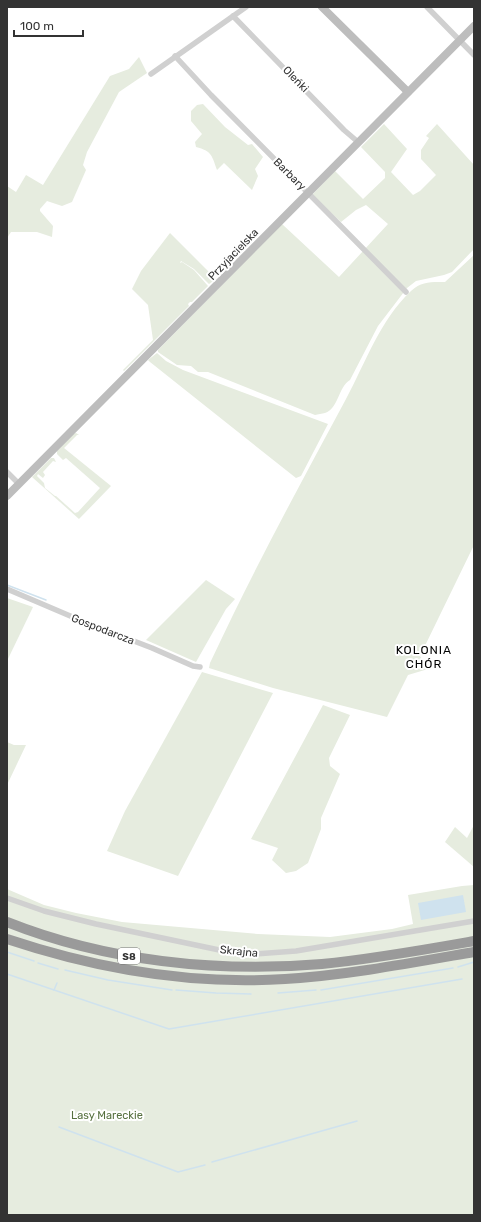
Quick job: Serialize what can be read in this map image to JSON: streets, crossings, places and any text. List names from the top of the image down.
{
  "streets": {
    "highway": ["S8"],
    "street": [
      "Oleńki",
      "Barbary",
      "Przyjacielska",
      "Gospodarcza",
      "Skrajna"
    ]
  },
  "crossings": [
    ["Oleńki", "Przyjacielska"],
    ["Barbary", "Przyjacielska"]
  ],
  "districts": ["KOLONIA CHÓR"],
  "parks": ["Lasy Mareckie"],
  "scale_bar": "100 m"
}
